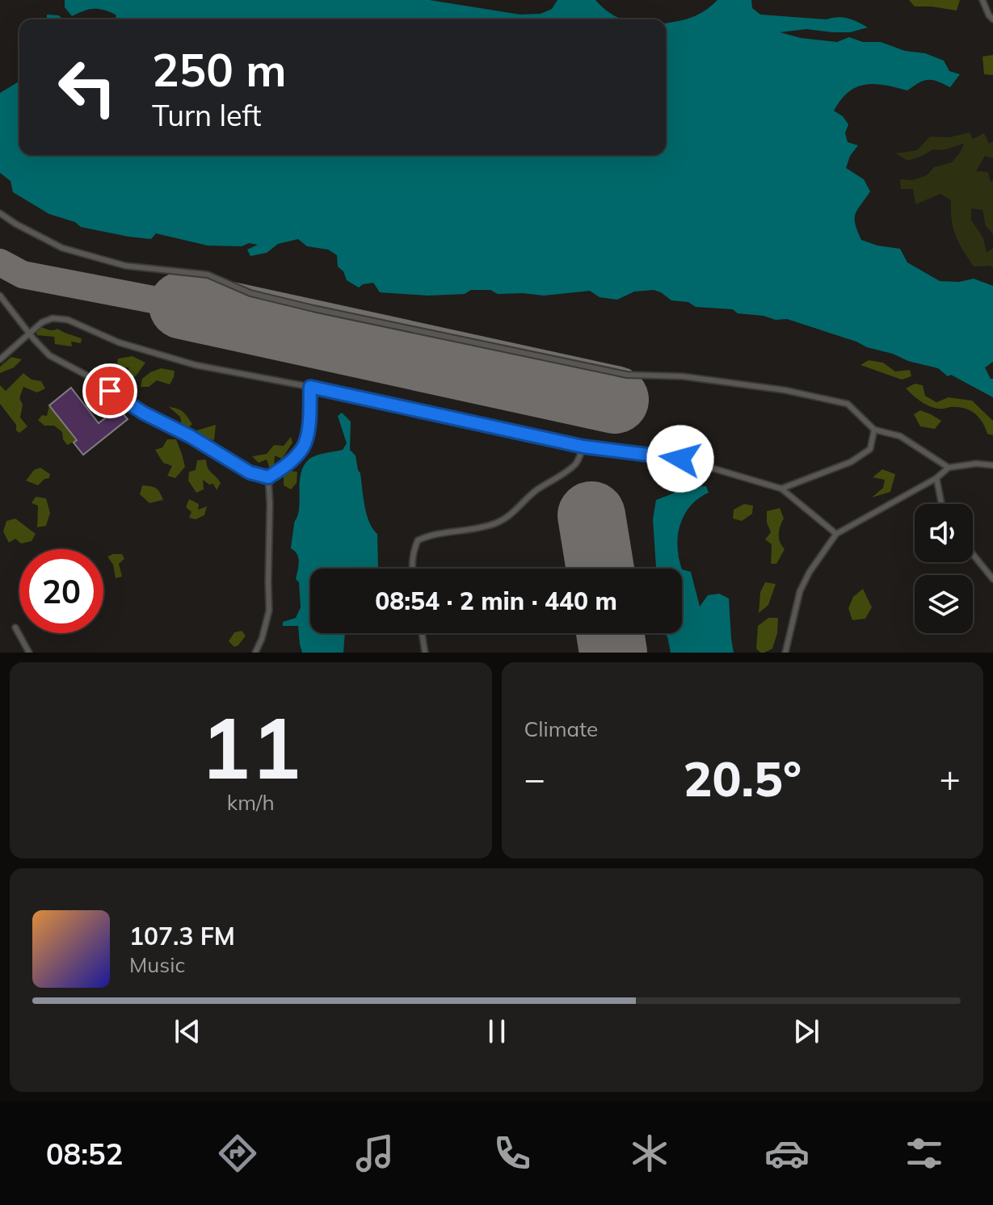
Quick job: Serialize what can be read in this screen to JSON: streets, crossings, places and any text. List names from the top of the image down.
{
  "page": {
    "turn": ["250 m", "Turn left"],
    "limit": "20",
    "trip": "08:54 · 2 min · 440 m",
    "tile": [
      ["11", "km/h"],
      "Climate"
    ],
    "heat": ["−", "20.5°", "+"],
    "song": ["107.3 FM", "Music"],
    "tabs": "08:52"
  }
}
